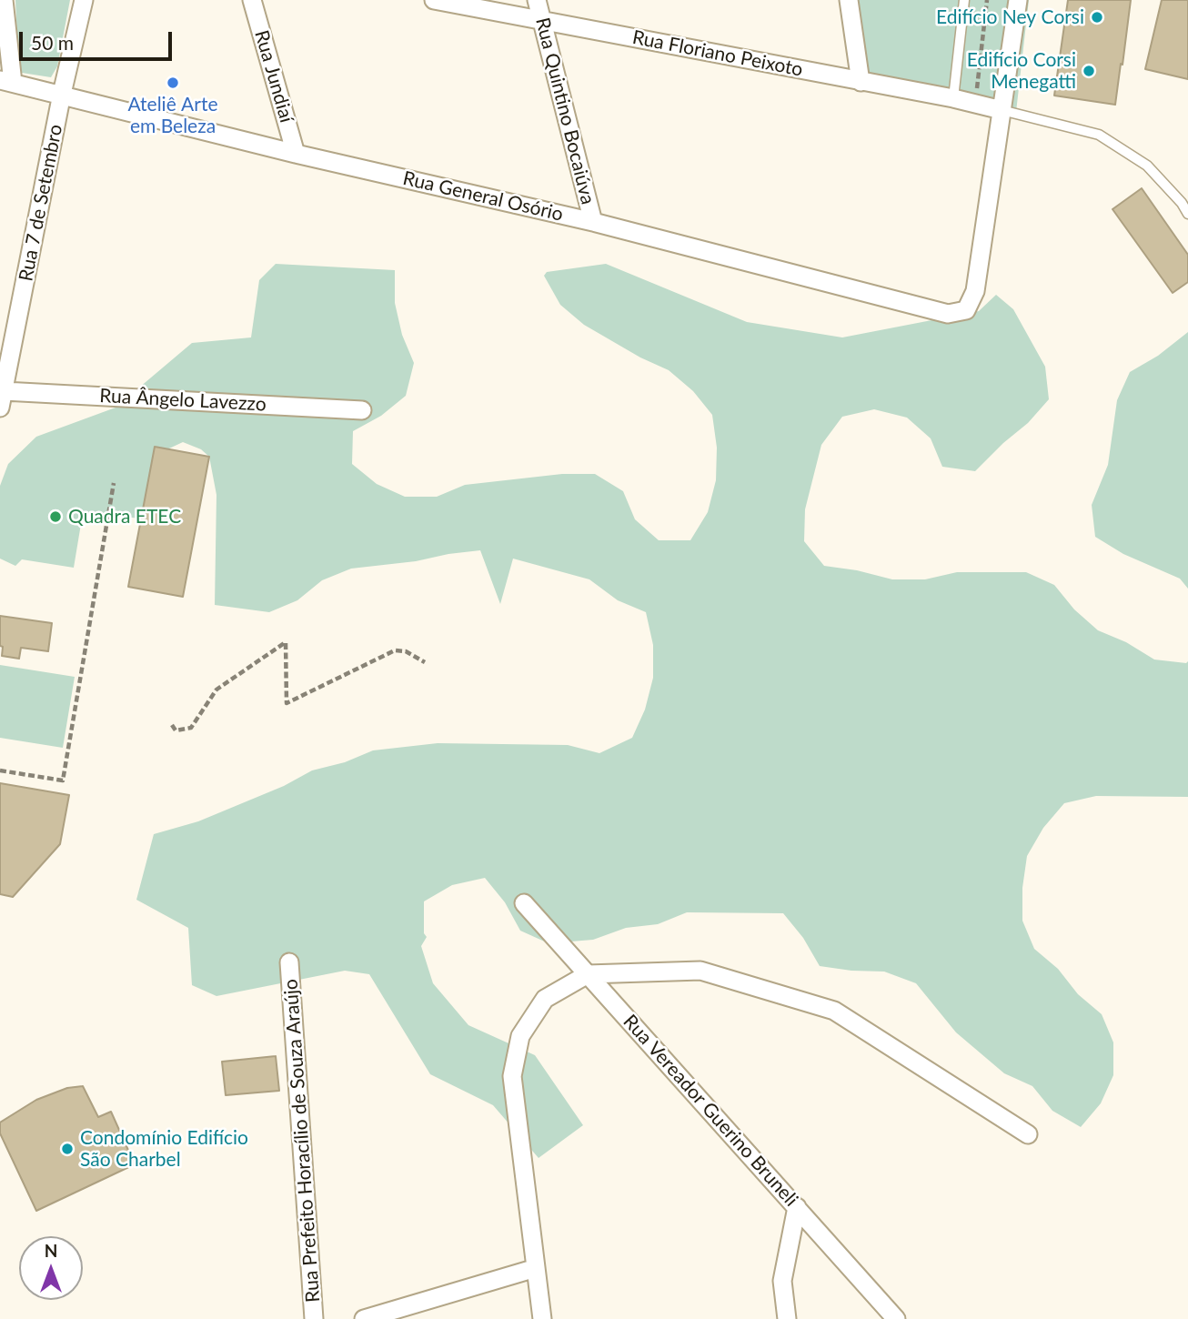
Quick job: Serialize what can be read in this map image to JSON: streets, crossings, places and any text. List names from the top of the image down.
{
  "streets": {
    "street": [
      "Rua Floriano Peixoto",
      "Rua Jundiaí",
      "Rua Quintino Bocaiúva",
      "Rua General Osório",
      "Rua 7 de Setembro",
      "Rua Ângelo Lavezzo",
      "Rua Vereador Guerino Bruneli",
      "Rua Prefeito Horacílio de Souza Araújo"
    ]
  },
  "crossings": [
    ["Rua Floriano Peixoto", "Rua Quintino Bocaiúva"],
    ["Rua Floriano Peixoto", "Rua General Osório"],
    ["Rua Jundiaí", "Rua General Osório"],
    ["Rua Quintino Bocaiúva", "Rua General Osório"],
    ["Rua General Osório", "Rua 7 de Setembro"],
    ["Rua 7 de Setembro", "Rua Ângelo Lavezzo"]
  ],
  "places": [
    "Edifício Ney Corsi",
    "Edifício Corsi Menegatti",
    "Ateliê Arte em Beleza",
    "Quadra ETEC",
    "Condomínio Edifício São Charbel"
  ],
  "scale_bar": "50 m",
  "north": "top"
}
